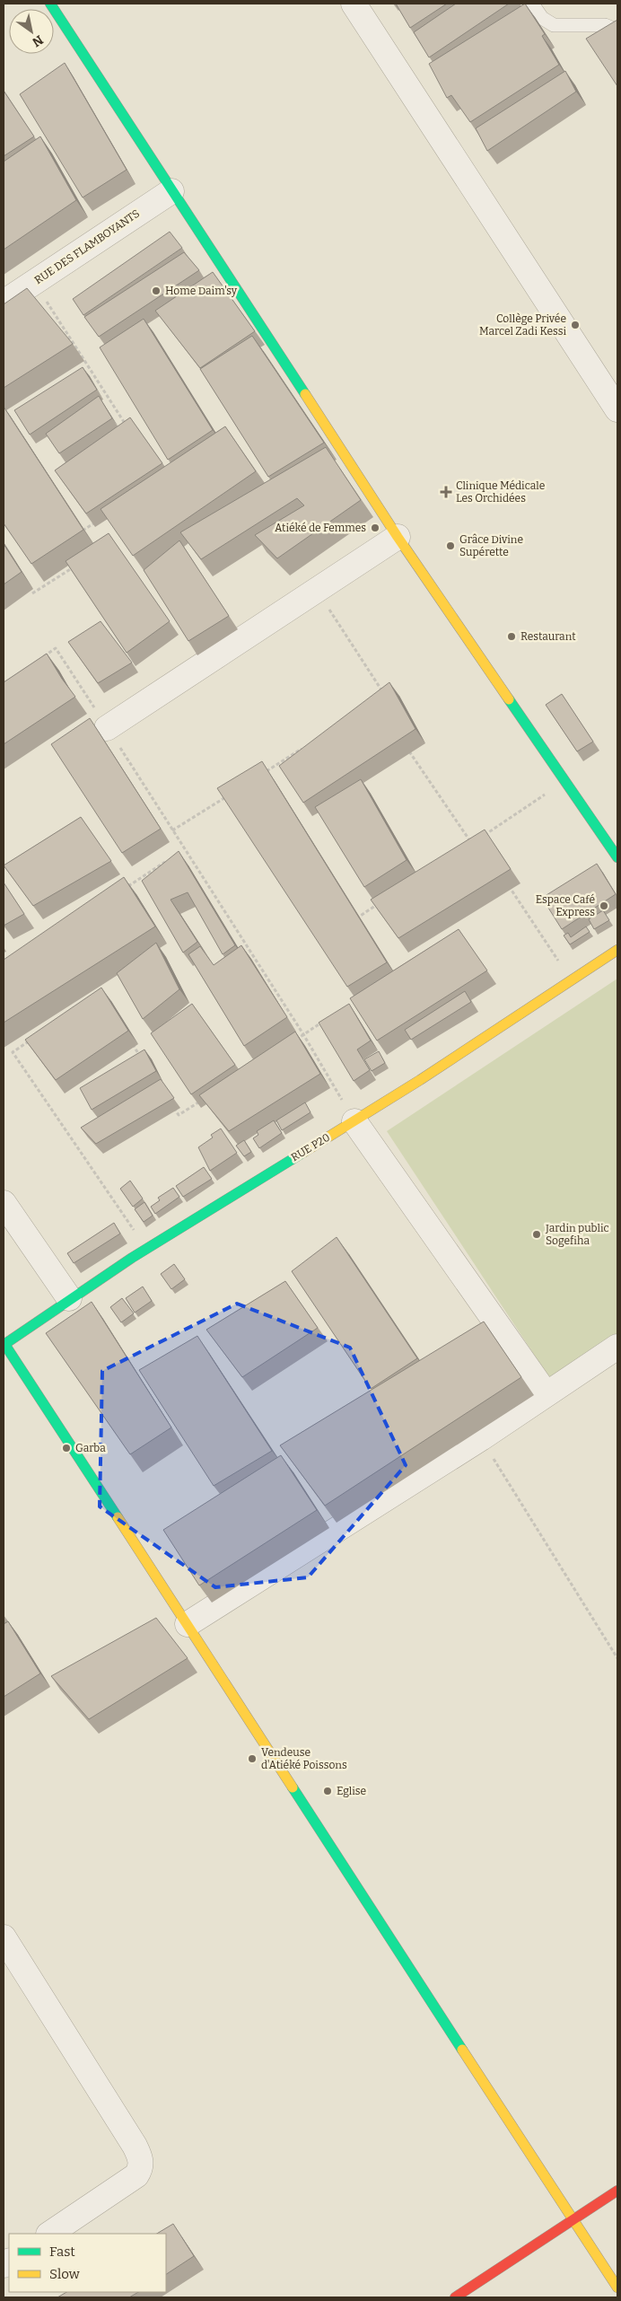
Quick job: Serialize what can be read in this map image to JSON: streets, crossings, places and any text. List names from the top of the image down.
{
  "streets": {
    "street": ["RUE DES FLAMBOYANTS", "RUE P20"]
  },
  "places": {
    "other": [
      "Home Daim'sy",
      "Collège Privée Marcel Zadi Kessi",
      "Atiéké de Femmes",
      "Grâce Divine Supérette",
      "Restaurant",
      "Espace Café Express",
      "Jardin public Sogefiha",
      "Garba",
      "Vendeuse d'Atiéké Poissons",
      "Eglise"
    ],
    "health": ["Clinique Médicale Les Orchidées"]
  },
  "legend": ["Fast", "Slow"],
  "north": "bottom right"
}
